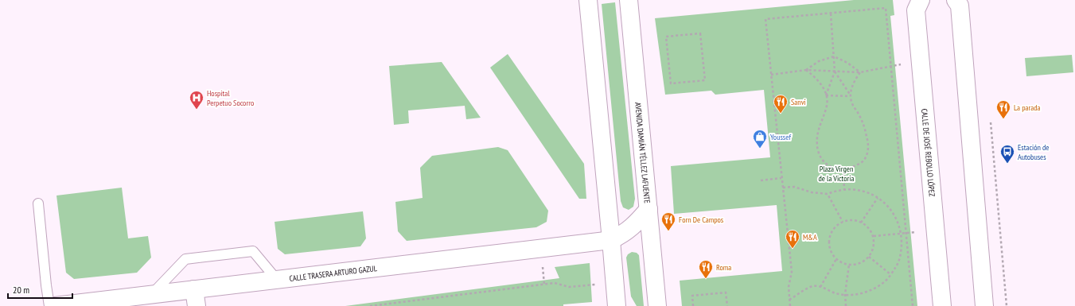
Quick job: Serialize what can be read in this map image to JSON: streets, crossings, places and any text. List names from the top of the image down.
{
  "streets": {
    "street": ["AVENIDA DAMIÁN TÉLLEZ LAFUENTE", "CALLE DE JOSÉ REBOLLO LÓPEZ", "CALLE TRASERA ARTURO GAZUL"]
  },
  "parks": ["Plaza Virgen de la Victoria"],
  "places": {
    "hospital": ["Hospital Perpetuo Socorro"],
    "restaurant": [
      "Sanvi",
      "La parada",
      "Forn De Campos",
      "M&A",
      "Roma"
    ],
    "shop": ["Youssef"],
    "bus stop": ["Estación de Autobuses"]
  },
  "scale_bar": "20 m"
}
